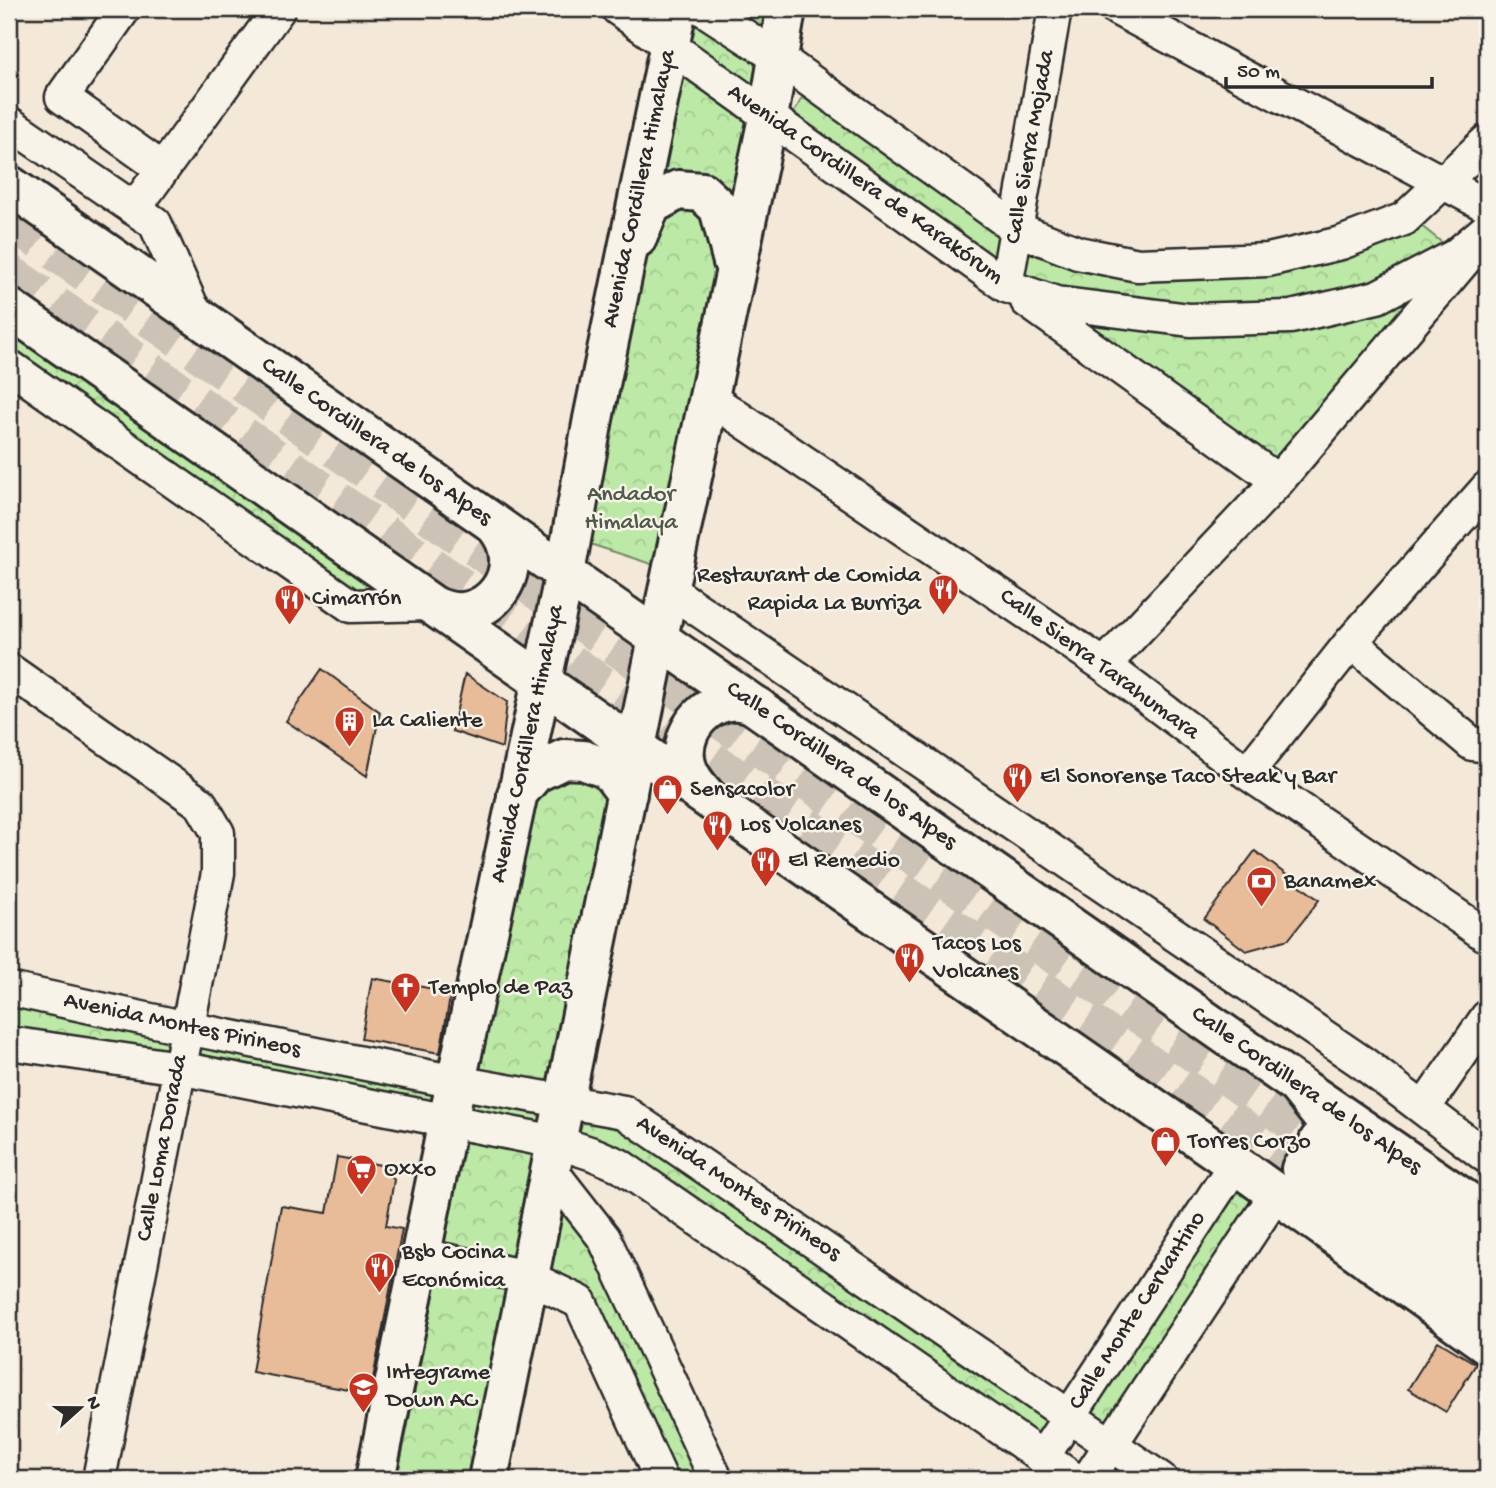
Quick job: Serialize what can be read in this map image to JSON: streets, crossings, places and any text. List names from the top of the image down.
{
  "streets": {
    "main road": ["Avenida Cordillera Himalaya", "Calle Cordillera de los Alpes"],
    "street": [
      "Calle Sierra Mojada",
      "Avenida Cordillera de Karakórum",
      "Calle Sierra Tarahumara",
      "Avenida Montes Pirineos",
      "Calle Loma Dorada",
      "Calle Monte Cervantino"
    ]
  },
  "crossings": [
    ["Calle Sierra Mojada", "Avenida Cordillera de Karakórum"],
    ["Avenida Cordillera de Karakórum", "Avenida Cordillera Himalaya"],
    ["Avenida Cordillera Himalaya", "Calle Cordillera de los Alpes"],
    ["Avenida Cordillera Himalaya", "Avenida Montes Pirineos"],
    ["Calle Cordillera de los Alpes", "Calle Monte Cervantino"],
    ["Avenida Montes Pirineos", "Calle Loma Dorada"],
    ["Avenida Montes Pirineos", "Calle Monte Cervantino"]
  ],
  "parks": ["Andador Himalaya"],
  "places": {
    "restaurant": [
      "Restaurant de Comida Rapida La Burriza",
      "Cimarrón",
      "El Sonorense Taco Steak y Bar",
      "Los Volcanes",
      "El Remedio",
      "Tacos Los Volcanes",
      "Bsb Cocina Económica"
    ],
    "building": ["La Caliente"],
    "shop": ["Sensacolor", "Torres Corzo"],
    "bank": ["Banamex"],
    "church": ["Templo de Paz"],
    "supermarket": ["Oxxo"],
    "school or university": ["Integrame Down AC"]
  },
  "scale_bar": "50 m",
  "north": "right"
}
